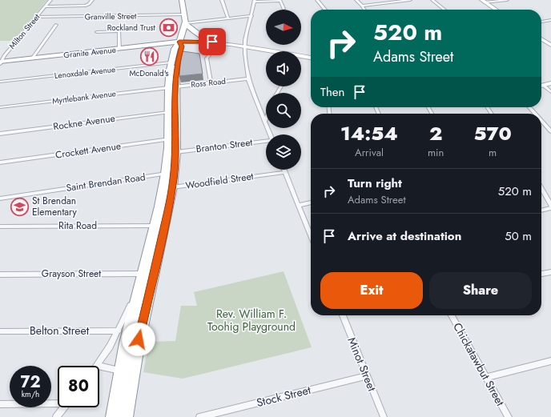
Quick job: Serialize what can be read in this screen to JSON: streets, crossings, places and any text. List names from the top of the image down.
{
  "streets": {
    "highway": ["Granite Avenue"],
    "street": [
      "Granville Street",
      "Milton Street",
      "Lenoxdale Avenue",
      "Ross Road",
      "Myrtlebank Avenue",
      "Rockne Avenue",
      "Branton Street",
      "Crockett Avenue",
      "Woodfield Street",
      "Saint Brendan Road",
      "Rita Road",
      "Grayson Street",
      "Belton Street",
      "Minot Street",
      "Chickatawbut Street",
      "Stock Street"
    ]
  },
  "crossings": [
    ["Granville Street", "Milton Street"],
    ["Milton Street", "Granite Avenue"],
    ["Ross Road", "Myrtlebank Avenue"],
    ["Minot Street", "Stock Street"]
  ],
  "parks": ["Rev. William F. Toohig Playground"],
  "places": {
    "bank": ["Rockland Trust"],
    "restaurant": ["McDonald's"],
    "school or university": ["St Brendan Elementary"]
  },
  "north": "right",
  "page": {
    "turn": ["520 m", "Adams Street"],
    "then": "Then",
    "eta": [
      "14:54",
      "Arrival",
      "2",
      "min",
      "570",
      "m"
    ],
    "list": [
      {
        "name": "Turn right",
        "note": "Adams Street",
        "value": "520 m"
      },
      {
        "name": "Arrive at destination",
        "value": "50 m"
      }
    ],
    "buttons": ["Exit", "Share"],
    "speed": "72 km/h",
    "limit": "80"
  }
}
